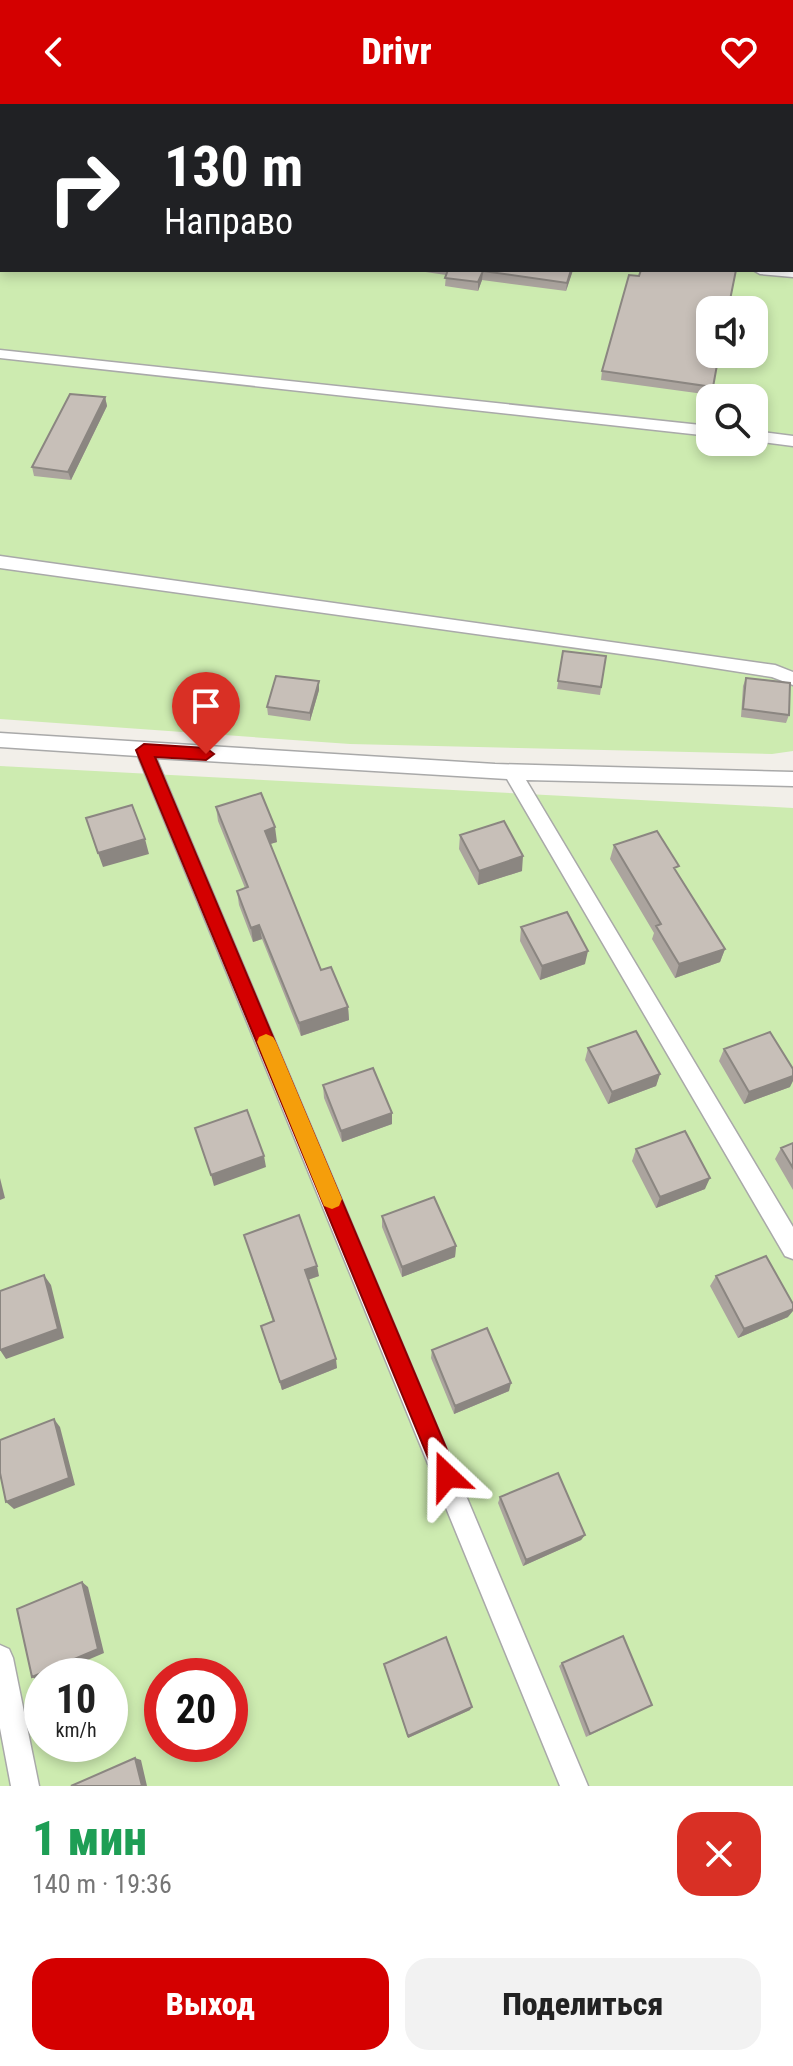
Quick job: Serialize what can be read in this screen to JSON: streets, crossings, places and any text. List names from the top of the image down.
{
  "page": {
    "header": "Drivr",
    "turn": ["130 m", "Направо"],
    "speed": "10 km/h",
    "limit": "20",
    "heading": ["1 мин", "140 m · 19:36"],
    "buttons": ["Выход", "Поделиться"]
  }
}
